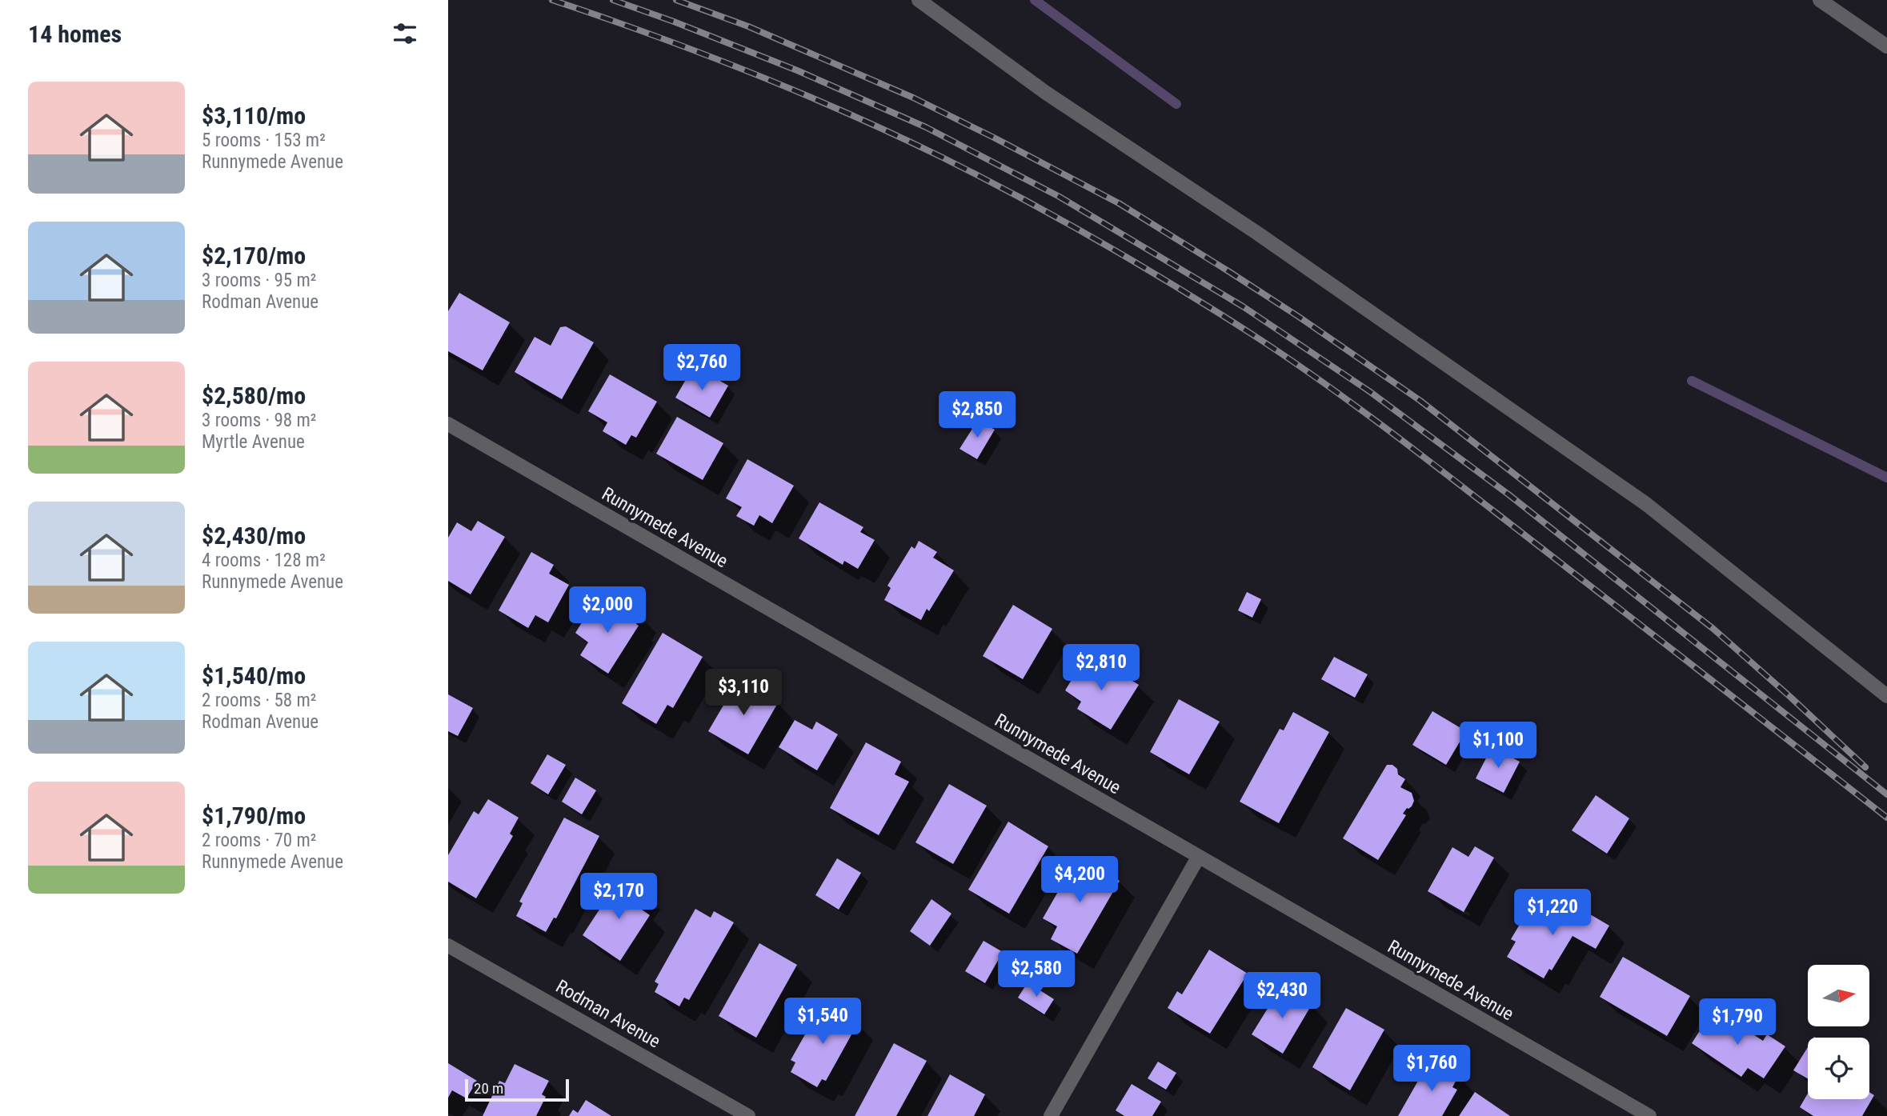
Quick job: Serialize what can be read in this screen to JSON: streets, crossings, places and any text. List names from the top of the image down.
{
  "streets": {
    "street": ["Runnymede Avenue", "Rodman Avenue"]
  },
  "scale_bar": "20 m",
  "north": "right",
  "page": {
    "heading": "14 homes",
    "list": [
      {
        "name": "$3,110/mo",
        "note": "5 rooms · 153 m² · Runnymede Avenue"
      },
      {
        "name": "$2,170/mo",
        "note": "3 rooms · 95 m² · Rodman Avenue"
      },
      {
        "name": "$2,580/mo",
        "note": "3 rooms · 98 m² · Myrtle Avenue"
      },
      {
        "name": "$2,430/mo",
        "note": "4 rooms · 128 m² · Runnymede Avenue"
      },
      {
        "name": "$1,540/mo",
        "note": "2 rooms · 58 m² · Rodman Avenue"
      },
      {
        "name": "$1,790/mo",
        "note": "2 rooms · 70 m² · Runnymede Avenue"
      }
    ],
    "price": [
      "$2,760",
      "$2,850",
      "$2,000",
      "$2,810",
      "$3,110",
      "$1,100",
      "$4,200",
      "$2,170",
      "$1,220",
      "$2,580",
      "$2,430",
      "$1,540",
      "$1,790",
      "$1,760"
    ],
    "scale": "20 m"
  }
}
